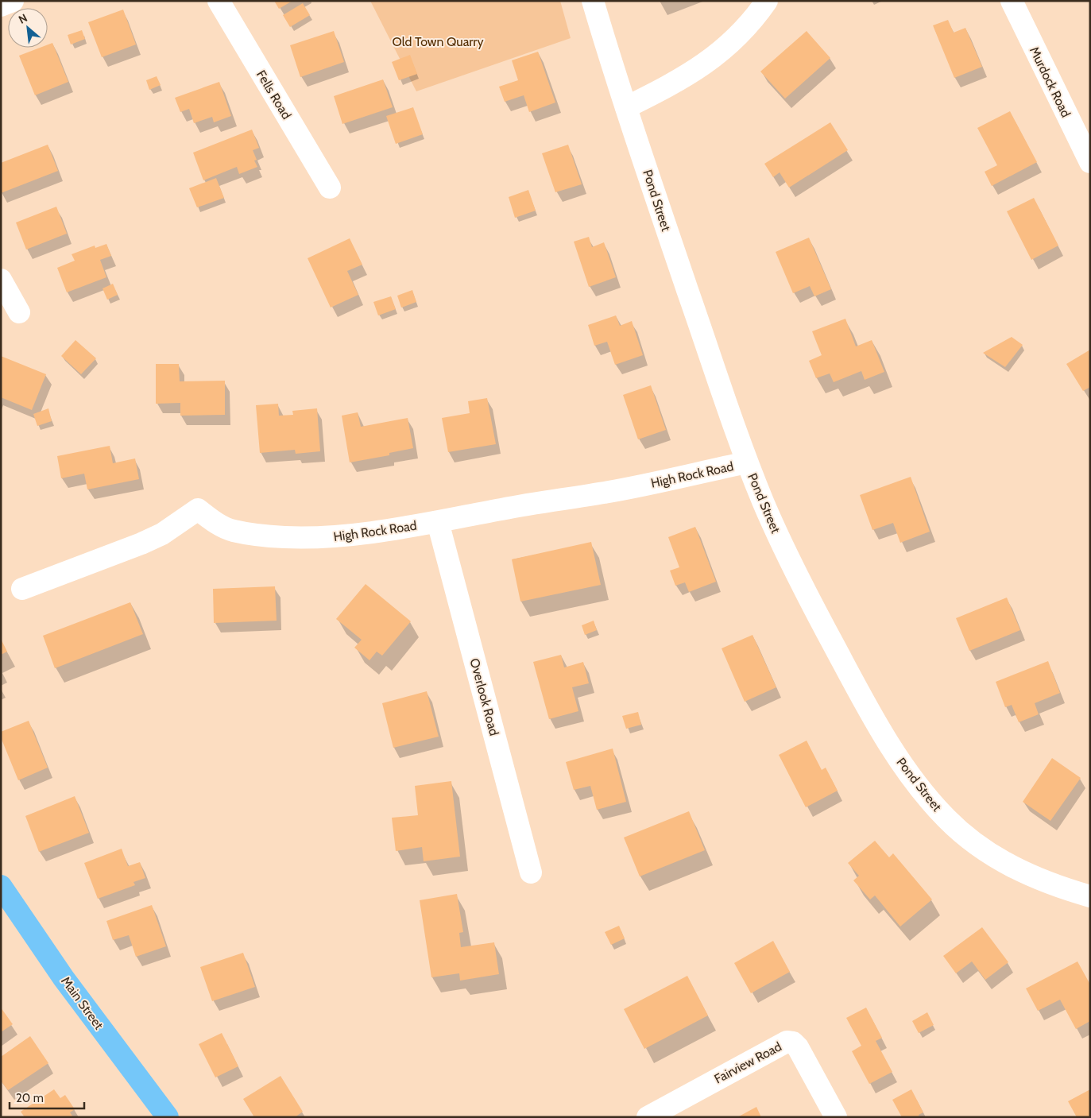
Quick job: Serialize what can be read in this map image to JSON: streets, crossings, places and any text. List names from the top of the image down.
{
  "streets": {
    "main road": ["Main Street"],
    "street": [
      "Murdock Road",
      "Fells Road",
      "Pond Street",
      "High Rock Road",
      "Overlook Road",
      "Fairview Road"
    ]
  },
  "crossings": [
    ["Pond Street", "High Rock Road"],
    ["High Rock Road", "Overlook Road"]
  ],
  "parks": ["Old Town Quarry"],
  "scale_bar": "20 m",
  "north": "top left"
}
